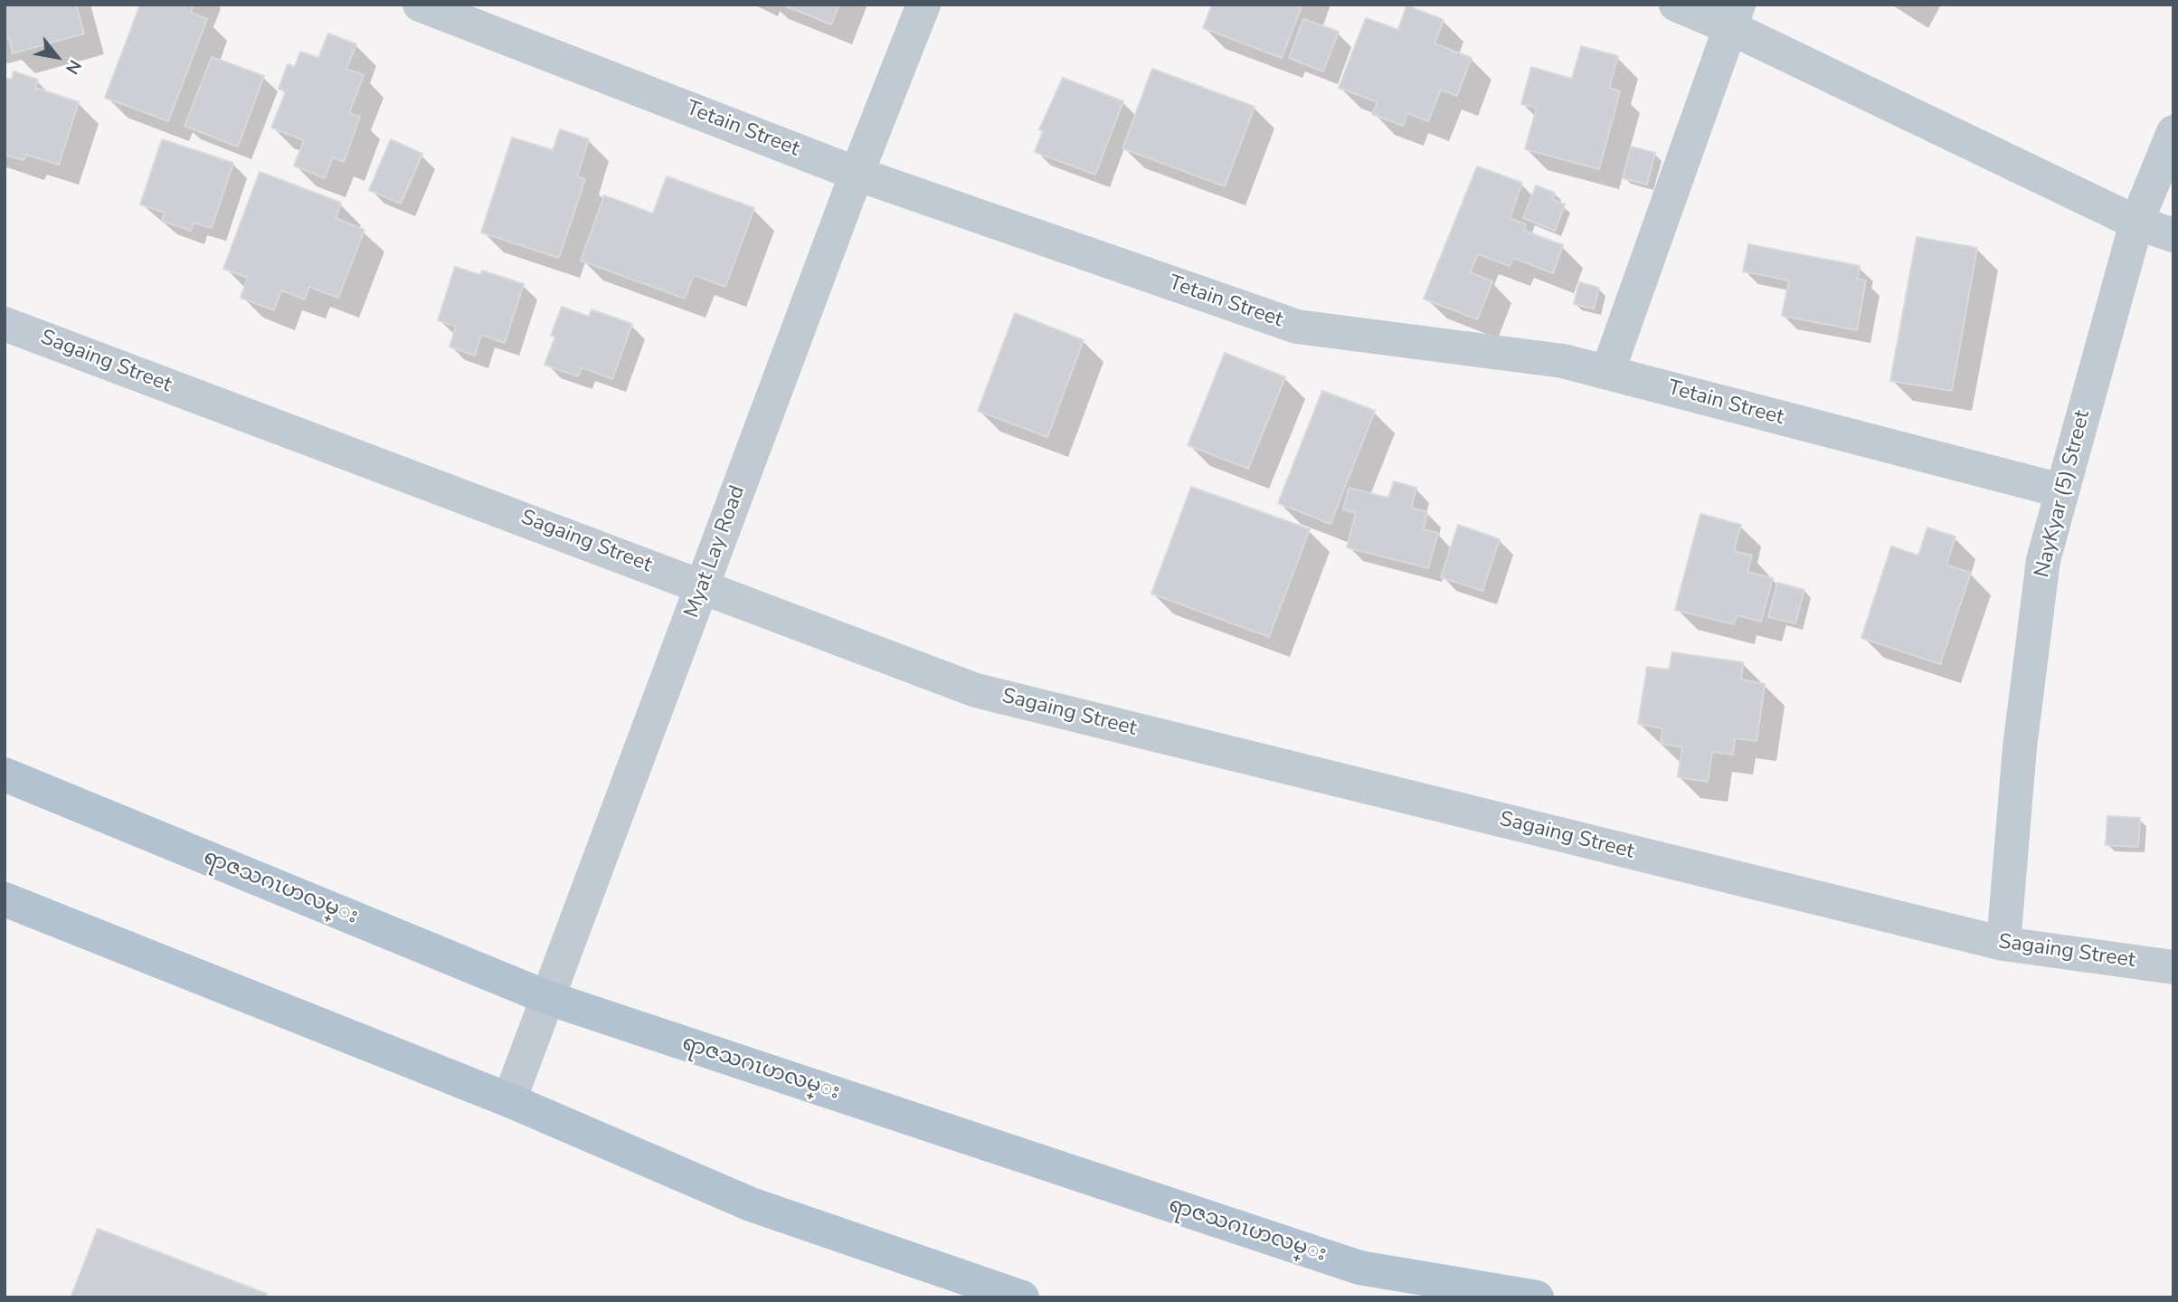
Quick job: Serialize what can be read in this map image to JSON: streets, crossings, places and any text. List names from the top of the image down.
{
  "streets": {
    "main road": ["ရာဇသဂၤဟလမ္း"],
    "street": [
      "Tetain Street",
      "Sagaing Street",
      "NayKyar (5) Street",
      "Myat Lay Road"
    ]
  },
  "crossings": [
    ["Tetain Street", "NayKyar (5) Street"],
    ["Tetain Street", "Myat Lay Road"],
    ["Sagaing Street", "NayKyar (5) Street"],
    ["Sagaing Street", "Myat Lay Road"],
    ["Myat Lay Road", "ရာဇသဂၤဟလမ္း"]
  ],
  "north": "bottom right"
}
